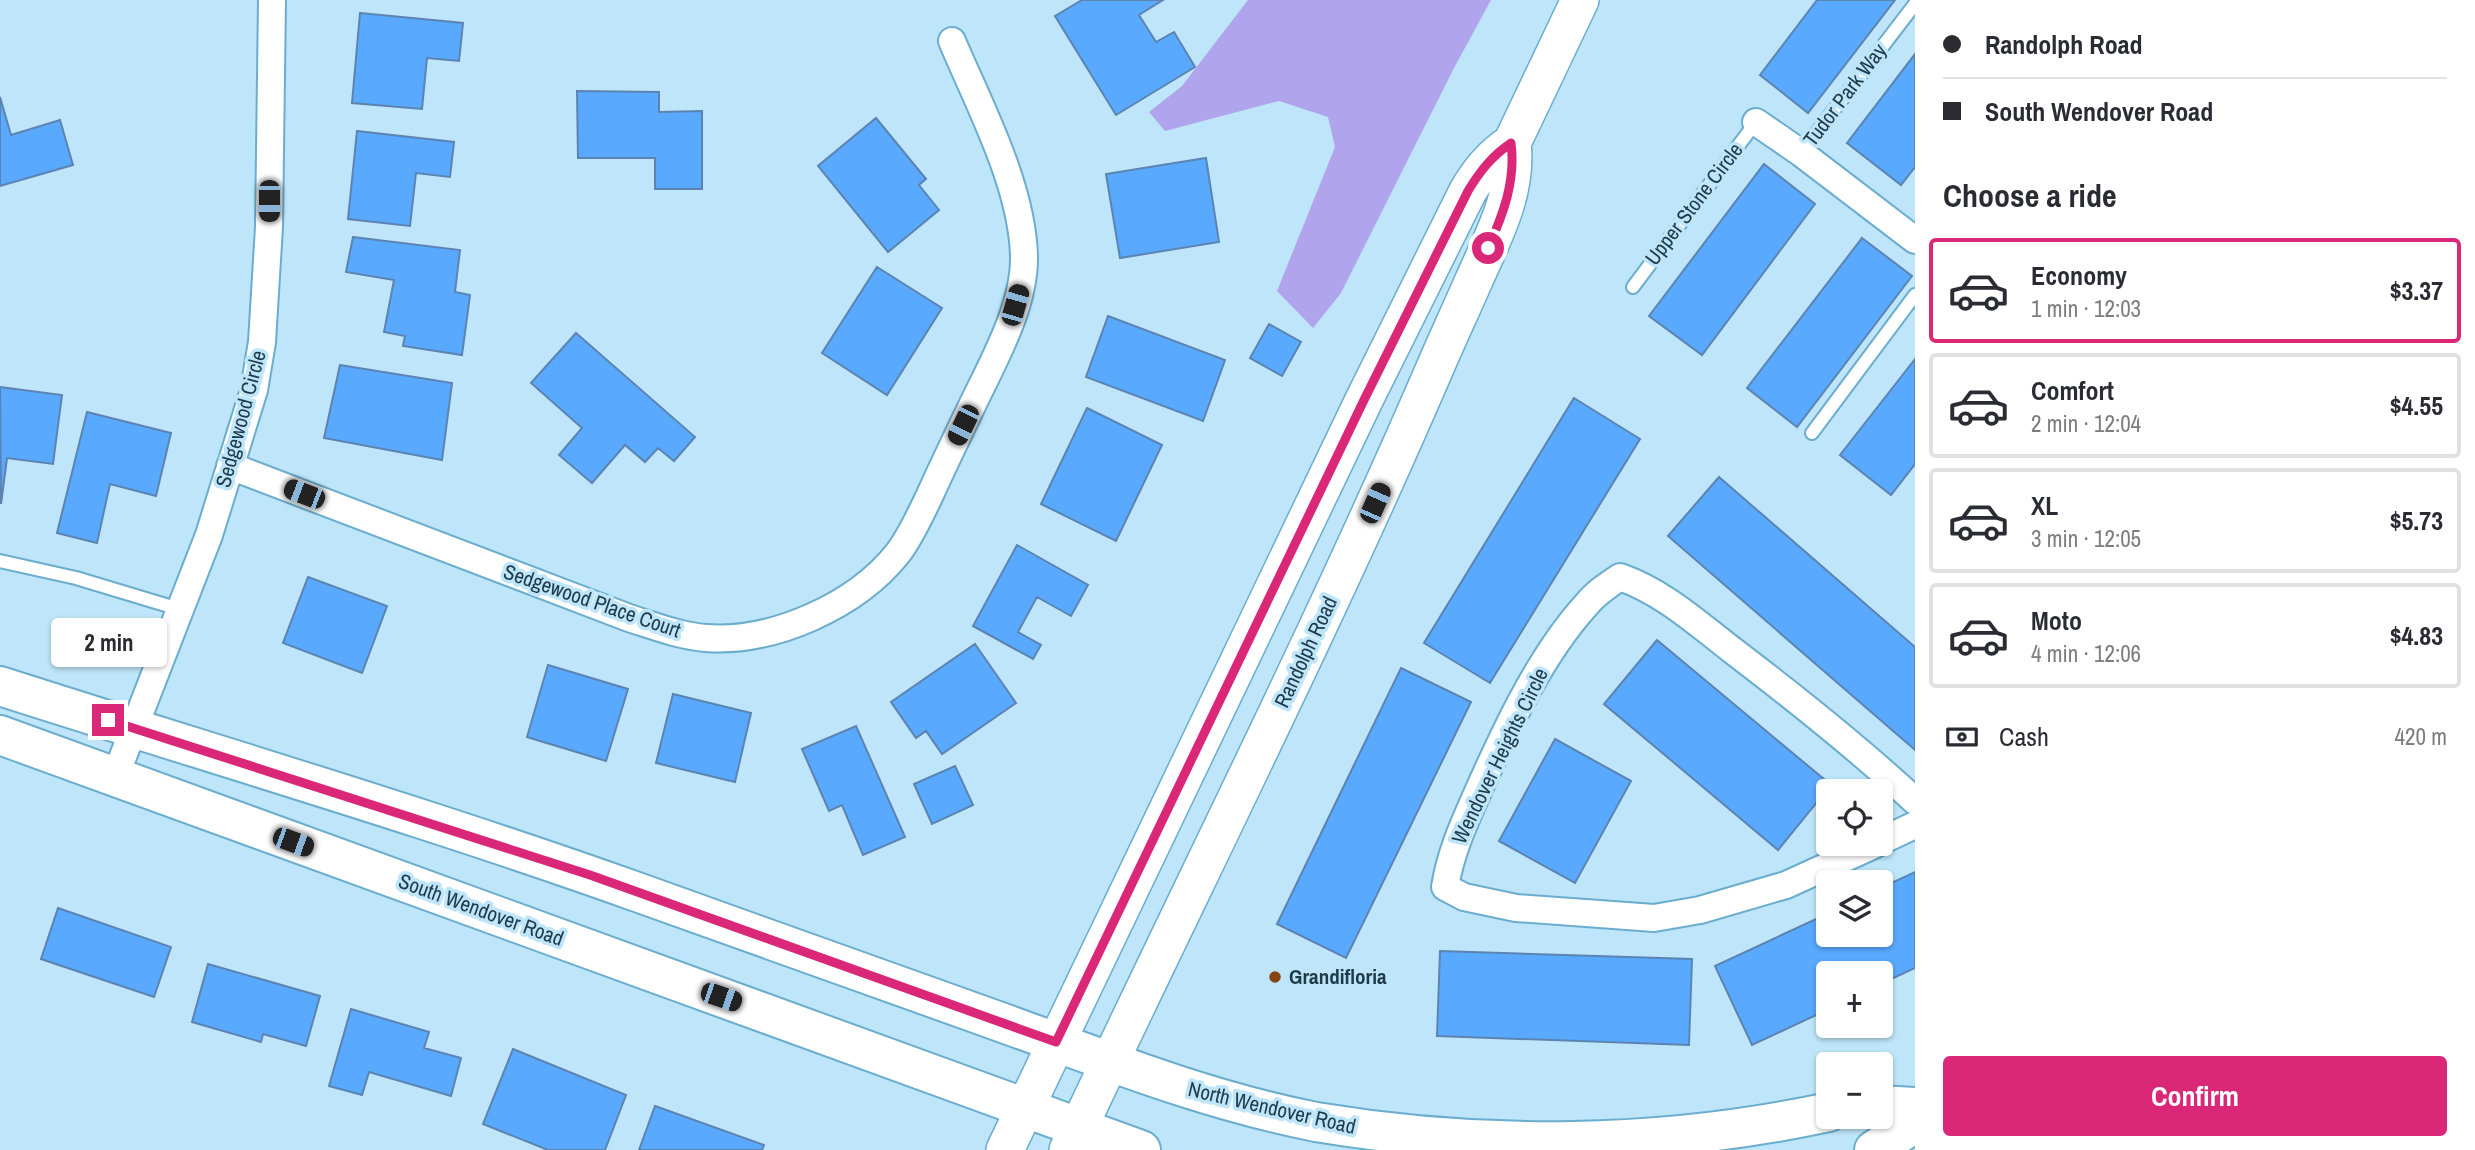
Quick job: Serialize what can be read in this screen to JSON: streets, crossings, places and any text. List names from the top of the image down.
{
  "streets": {
    "main road": ["Randolph Road", "South Wendover Road", "North Wendover Road"],
    "street": ["Sedgewood Circle", "Sedgewood Place Court", "Wendover Heights Circle"],
    "lane": ["Tudor Park Way", "Upper Stone Circle"]
  },
  "crossings": [
    ["Sedgewood Circle", "Sedgewood Place Court"],
    ["Sedgewood Circle", "South Wendover Road"],
    ["Randolph Road", "South Wendover Road"],
    ["Randolph Road", "North Wendover Road"]
  ],
  "places": ["Grandifloria"],
  "page": {
    "banner": ["Randolph Road", "South Wendover Road"],
    "heading": "Choose a ride",
    "list": [
      {
        "name": "Economy",
        "note": "1 min · 12:03",
        "value": "$3.37"
      },
      {
        "name": "Comfort",
        "note": "2 min · 12:04",
        "value": "$4.55"
      },
      {
        "name": "XL",
        "note": "3 min · 12:05",
        "value": "$5.73"
      },
      {
        "name": "Moto",
        "note": "4 min · 12:06",
        "value": "$4.83"
      }
    ],
    "bubble": "2 min",
    "pay": ["Cash", "420 m"],
    "map_buttons": ["+", "−"],
    "buttons": "Confirm"
  }
}
